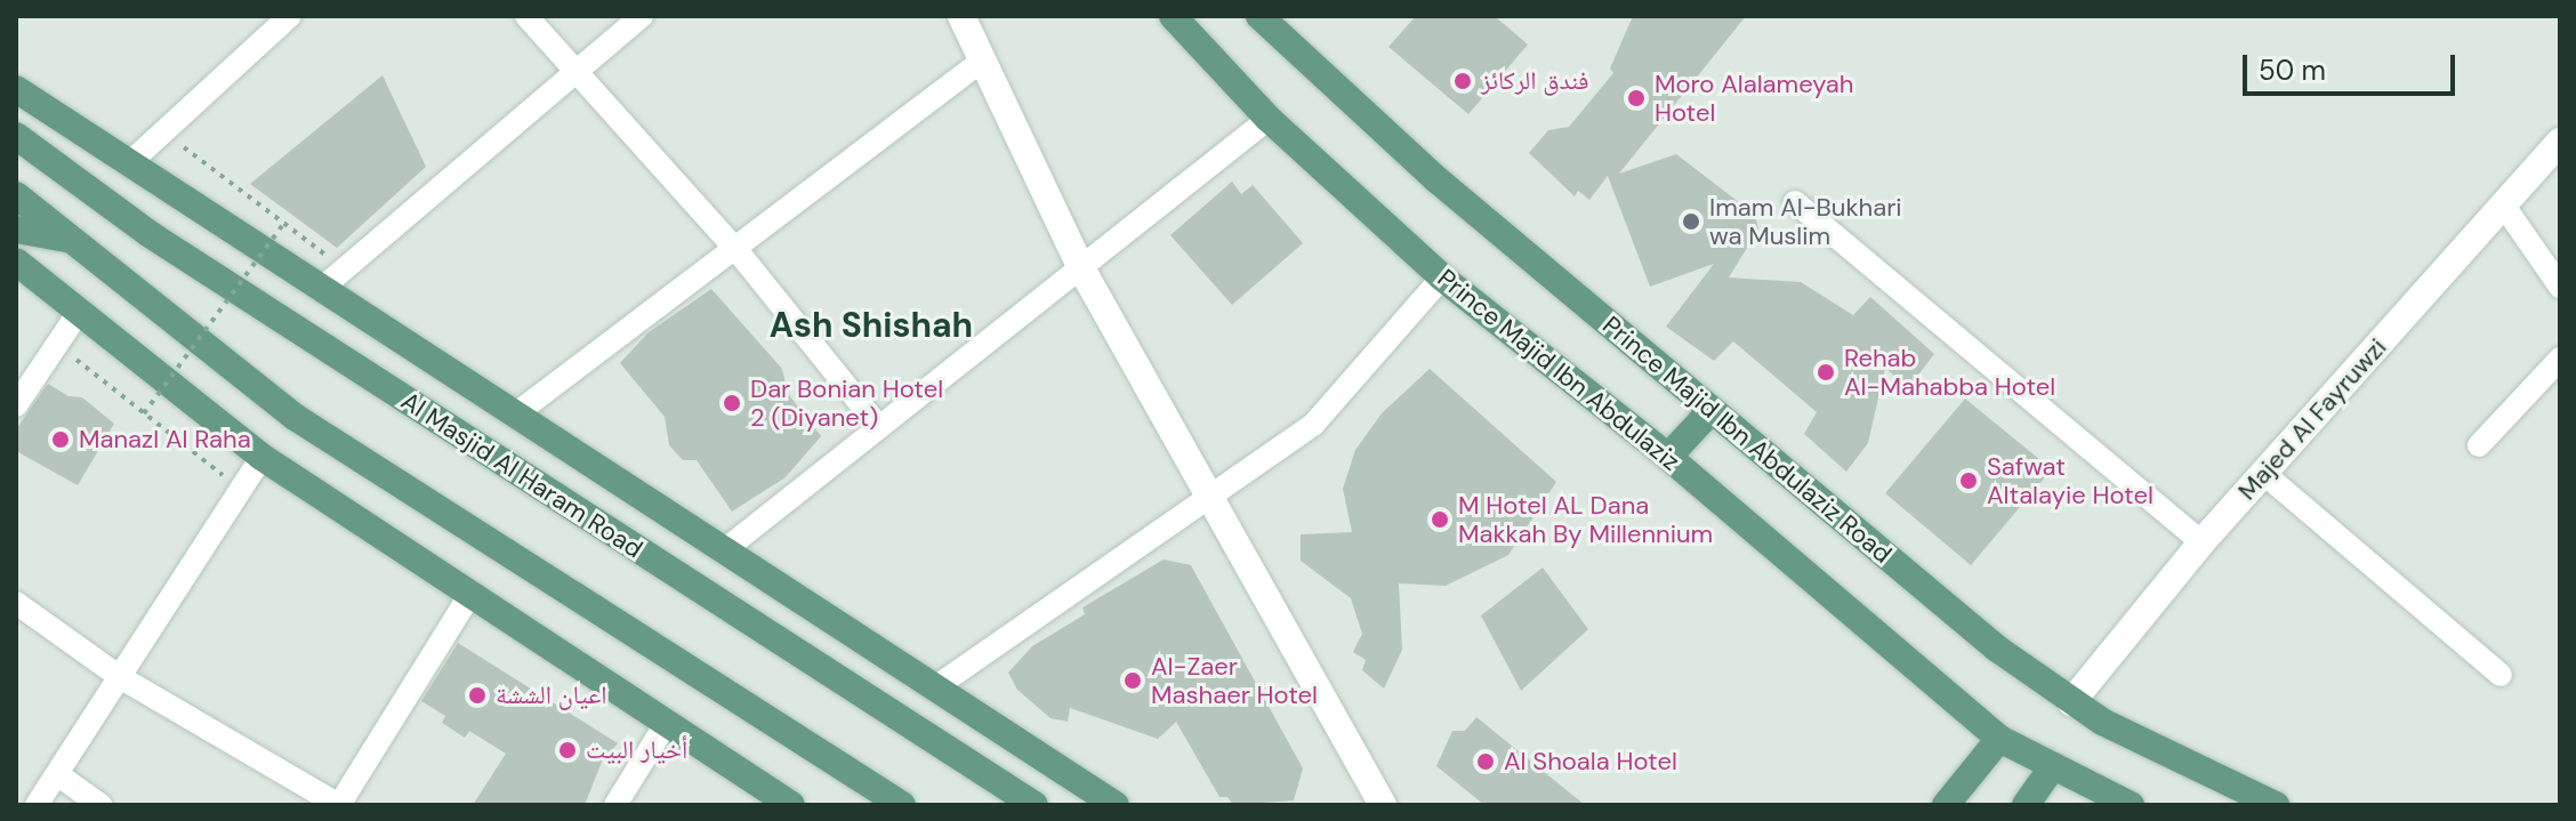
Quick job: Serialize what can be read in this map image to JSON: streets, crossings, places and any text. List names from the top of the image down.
{
  "streets": {
    "main road": ["Prince Majid Ibn Abdulaziz", "Prince Majid Ibn Abdulaziz Road", "Al Masjid Al Haram Road"],
    "street": ["Majed Al Fayruwzi"]
  },
  "crossings": [
    ["Majed Al Fayruwzi", "Prince Majid Ibn Abdulaziz Road"]
  ],
  "districts": ["Ash Shishah"],
  "places": [
    "فندق الركائز",
    "Moro Alalameyah Hotel",
    "Imam Al-Bukhari wa Muslim",
    "Rehab Al-Mahabba Hotel",
    "Dar Bonian Hotel 2 (Diyanet)",
    "Manazl Al Raha",
    "Safwat Altalayie Hotel",
    "M Hotel AL Dana Makkah By Millennium",
    "Al-Zaer Mashaer Hotel",
    "اعيان الششة",
    "أخيار البيت",
    "Al Shoala Hotel"
  ],
  "scale_bar": "50 m"
}
